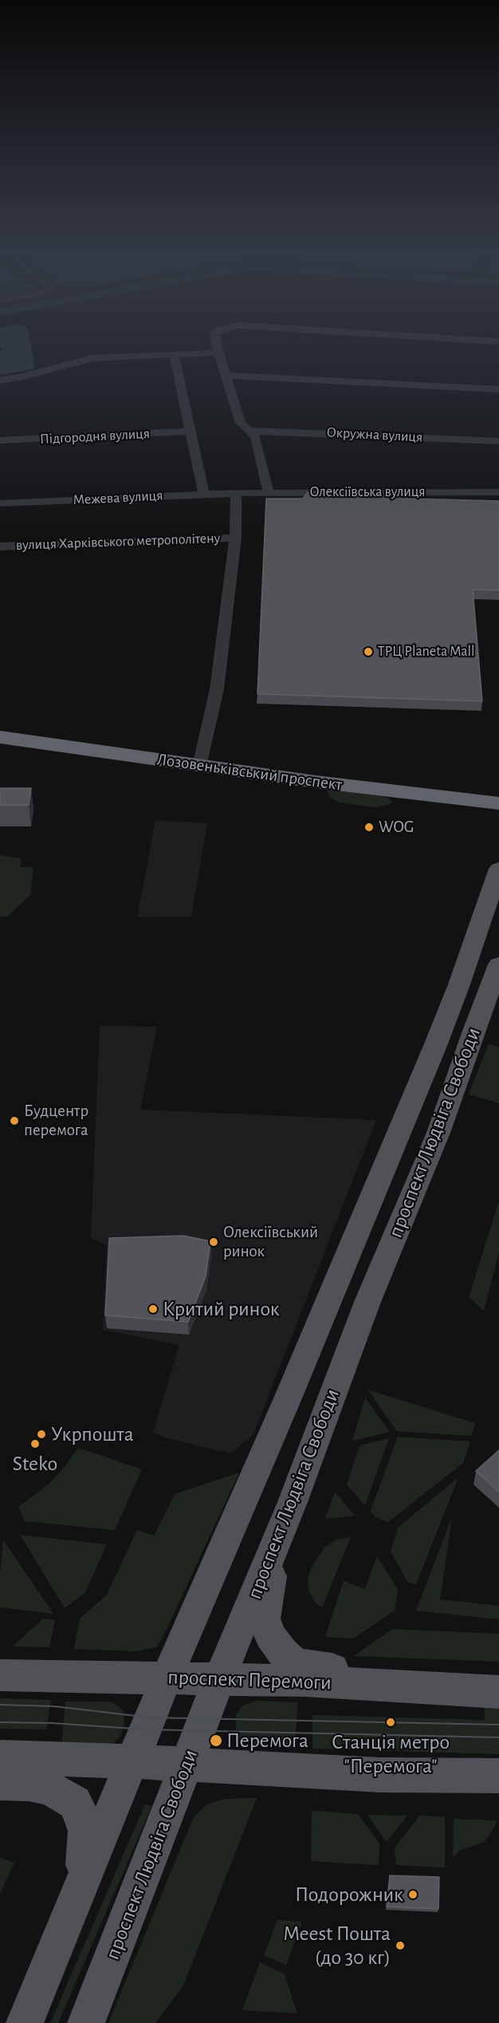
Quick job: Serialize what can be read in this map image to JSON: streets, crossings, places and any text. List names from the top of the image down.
{
  "streets": {
    "highway": ["Лозовеньківський проспект"],
    "main road": ["проспект Людвіга Свободи", "проспект Перемоги"],
    "street": [
      "Окружна вулиця",
      "Підгородня вулиця",
      "Олексіївська вулиця",
      "Межева вулиця",
      "вулиця Харківського метрополітену"
    ]
  },
  "crossings": [
    ["Олексіївська вулиця", "Межева вулиця"],
    ["проспект Людвіга Свободи", "проспект Перемоги"]
  ],
  "places": [
    "ТРЦ Planeta Mall",
    "WOG",
    "Будцентр перемога",
    "Олексіївський ринок",
    "Критий ринок",
    "Укрпошта",
    "Steko",
    "Станція метро \"Перемога\"",
    "Перемога",
    "Подорожник",
    "Meest Пошта (до 30 кг)"
  ]
}
